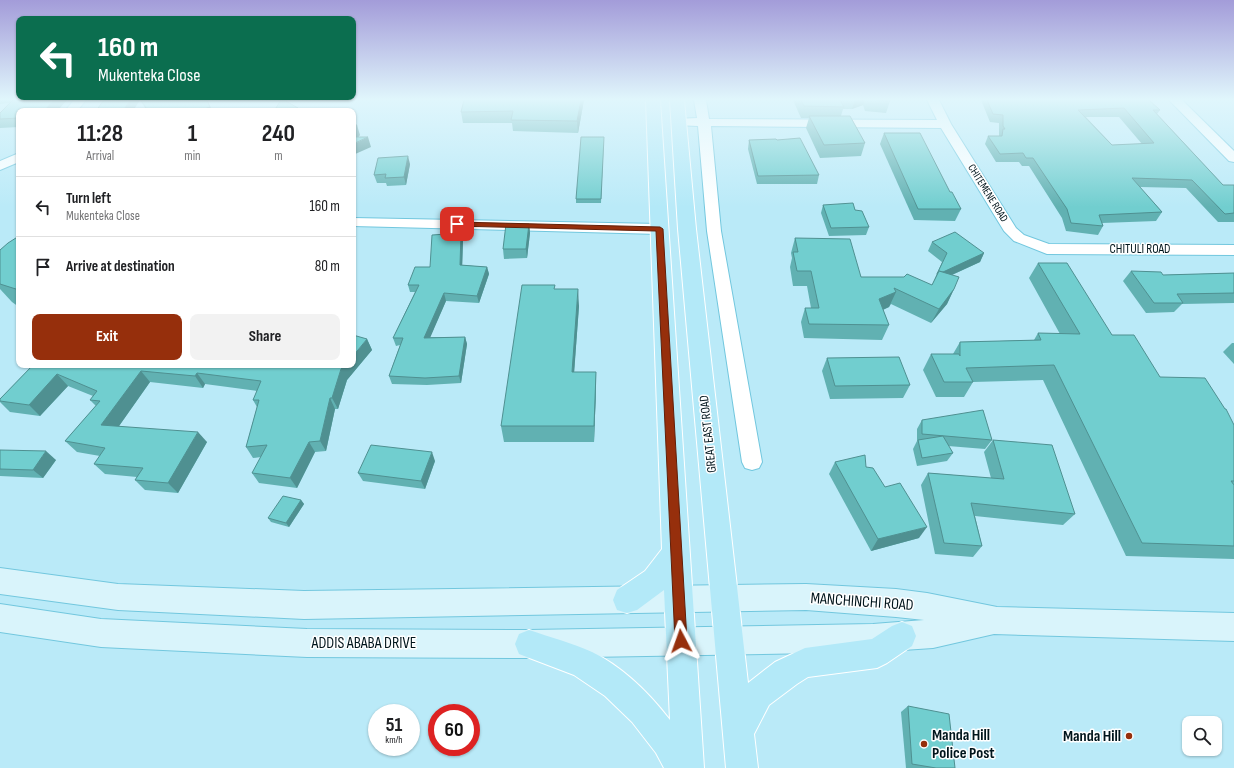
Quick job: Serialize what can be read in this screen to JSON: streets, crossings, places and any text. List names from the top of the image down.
{
  "streets": {
    "main road": ["GREAT EAST ROAD", "MANCHINCHI ROAD", "ADDIS ABABA DRIVE"],
    "street": ["CHITEMENE ROAD", "CHITULI ROAD"]
  },
  "crossings": [
    ["CHITEMENE ROAD", "CHITULI ROAD"],
    ["GREAT EAST ROAD", "MANCHINCHI ROAD"],
    ["GREAT EAST ROAD", "ADDIS ABABA DRIVE"],
    ["MANCHINCHI ROAD", "ADDIS ABABA DRIVE"]
  ],
  "places": ["Manda Hill", "Manda Hill Police Post"],
  "page": {
    "turn": ["160 m", "Mukenteka Close"],
    "eta": [
      "11:28",
      "Arrival",
      "1",
      "min",
      "240",
      "m"
    ],
    "list": [
      {
        "name": "Turn left",
        "note": "Mukenteka Close",
        "value": "160 m"
      },
      {
        "name": "Arrive at destination",
        "value": "80 m"
      }
    ],
    "buttons": ["Exit", "Share"],
    "speed": "51 km/h",
    "limit": "60"
  }
}
